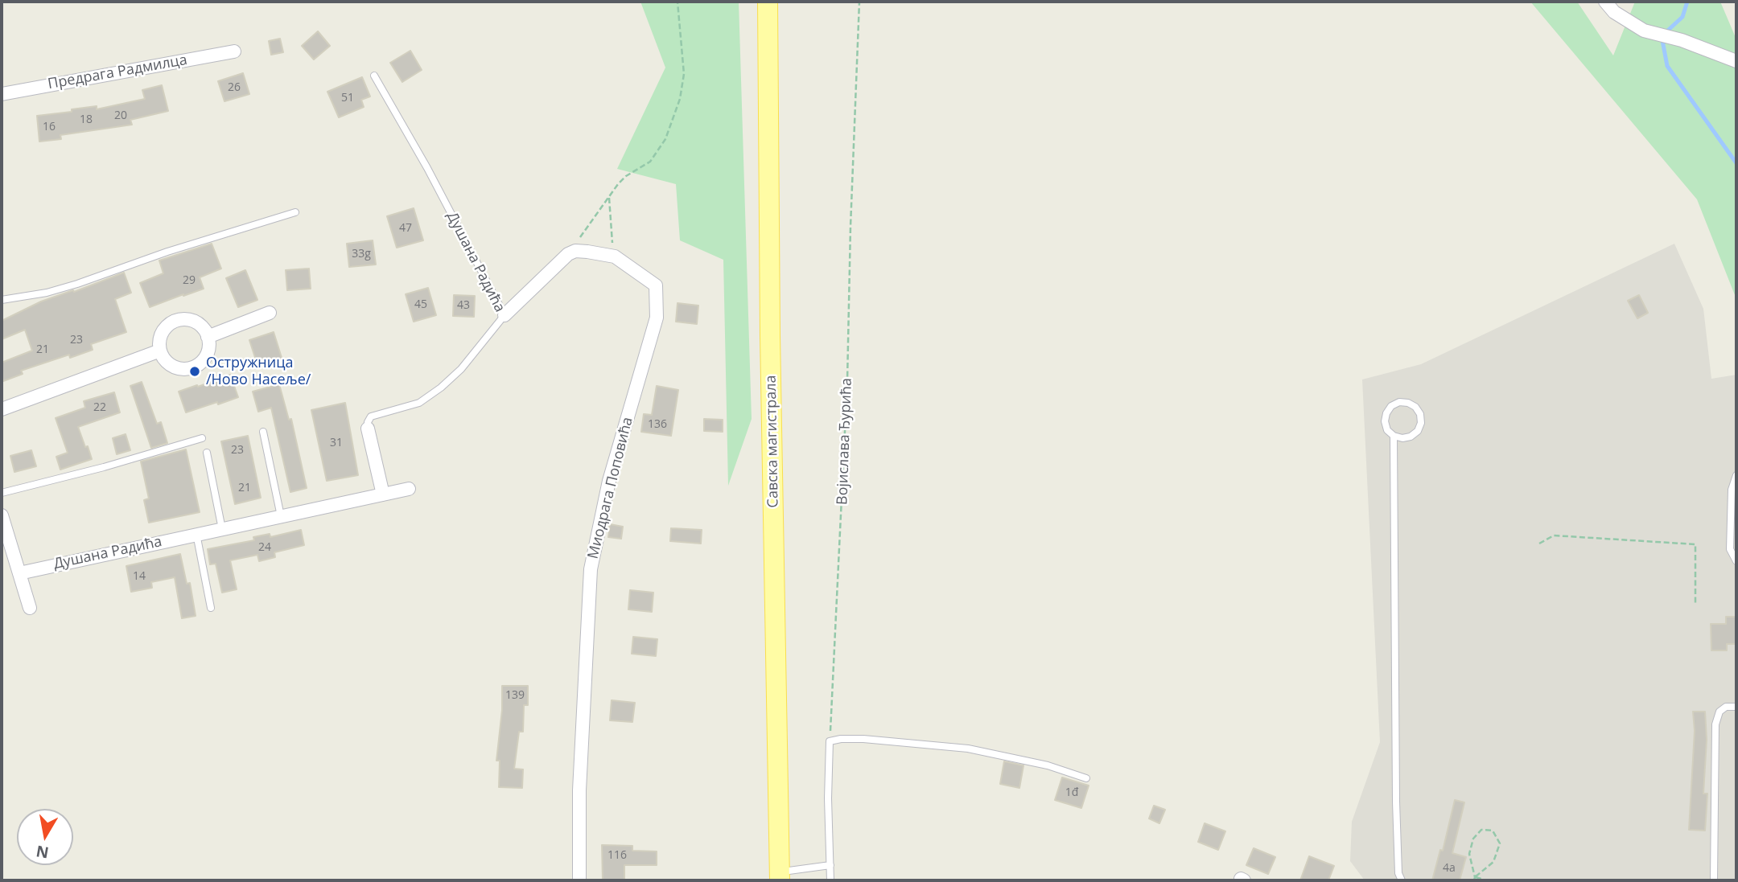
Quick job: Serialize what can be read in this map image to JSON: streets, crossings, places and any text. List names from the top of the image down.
{
  "streets": {
    "main road": ["Савска магистрала"],
    "street": ["Предрага Радмилца", "Душана Радића", "Миодрага Поповића"],
    "path": ["Војислава Ђурића"]
  },
  "places": ["Остружница /Ново Насеље/"],
  "house_numbers": [
    "26",
    "51",
    "20",
    "18",
    "16",
    "47",
    "33g",
    "29",
    "45",
    "43",
    "23",
    "21",
    "22",
    "136",
    "31",
    "23",
    "21",
    "24",
    "14",
    "139",
    "1đ",
    "116",
    "4a"
  ],
  "north": "bottom"
}
